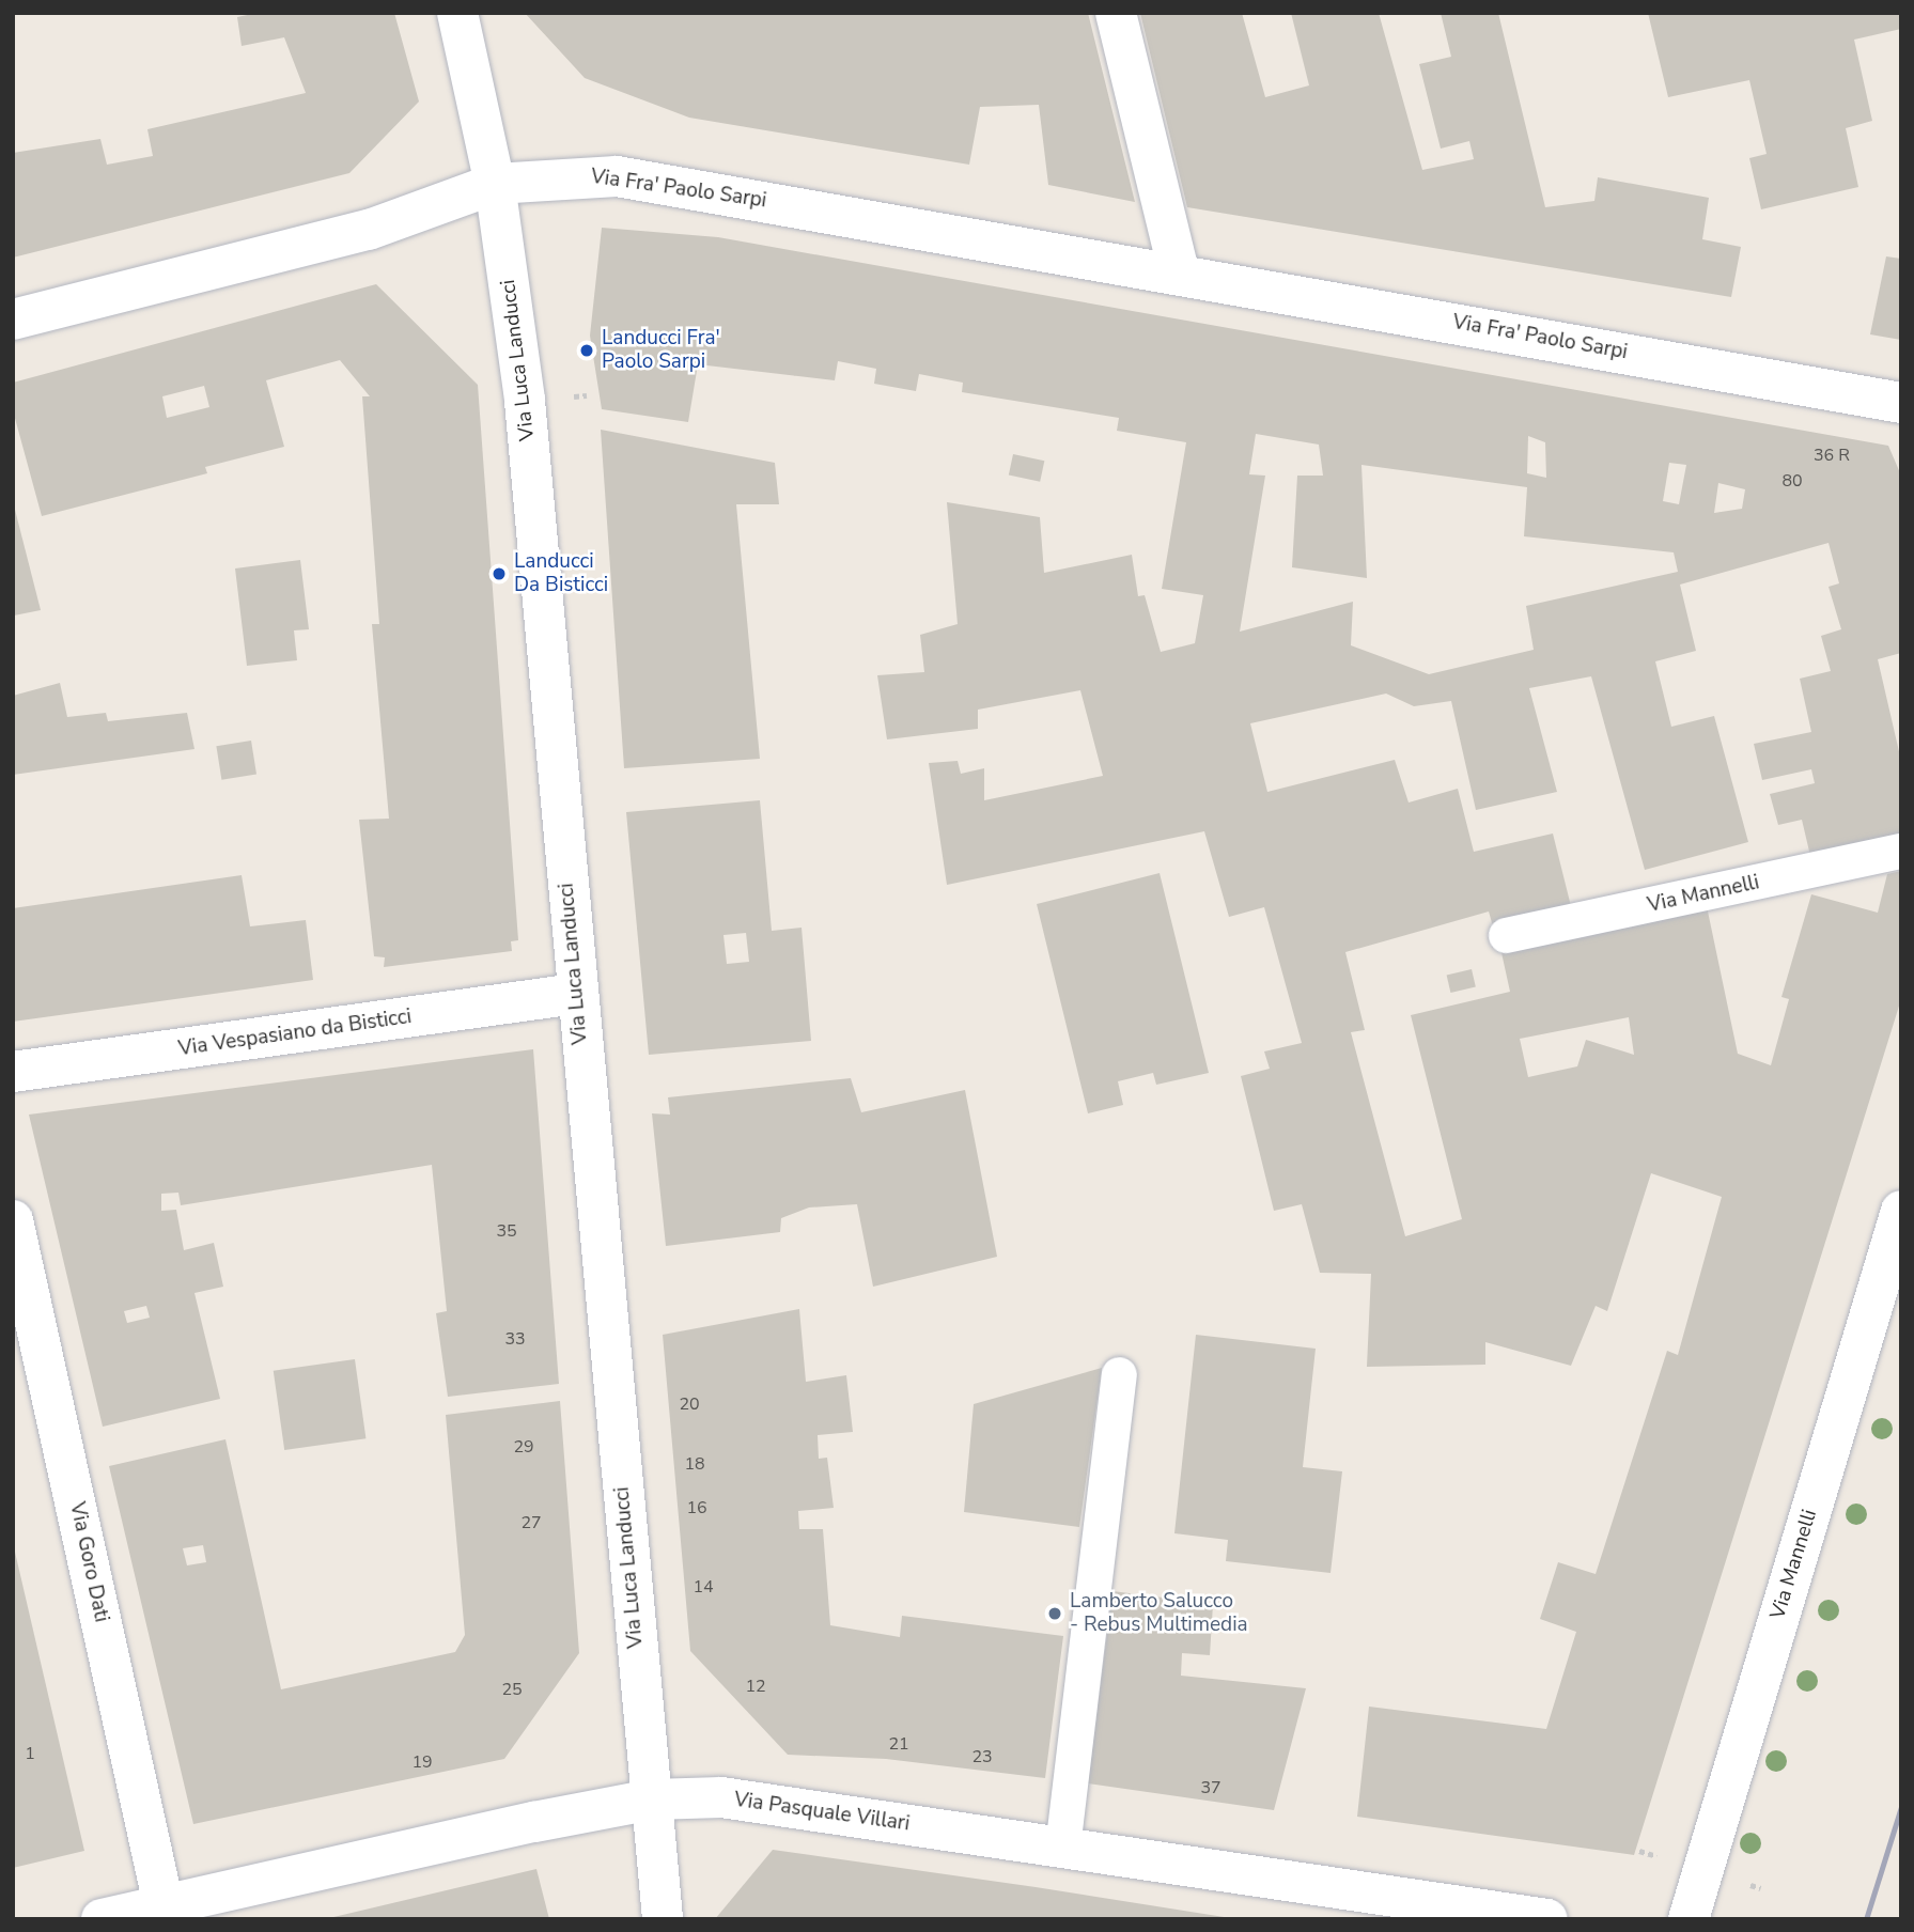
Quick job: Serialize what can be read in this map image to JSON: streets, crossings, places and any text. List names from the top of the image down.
{
  "streets": {
    "street": [
      "Via Fra' Paolo Sarpi",
      "Via Luca Landucci",
      "Via Mannelli",
      "Via Vespasiano da Bisticci",
      "Via Goro Dati",
      "Via Pasquale Villari"
    ]
  },
  "crossings": [
    ["Via Fra' Paolo Sarpi", "Via Luca Landucci"],
    ["Via Luca Landucci", "Via Vespasiano da Bisticci"],
    ["Via Luca Landucci", "Via Pasquale Villari"],
    ["Via Goro Dati", "Via Pasquale Villari"]
  ],
  "places": ["Landucci Fra' Paolo Sarpi", "Landucci Da Bisticci", "Lamberto Salucco - Rebus Multimedia"],
  "house_numbers": [
    "36 R",
    "80",
    "35",
    "33",
    "20",
    "29",
    "18",
    "16",
    "27",
    "14",
    "12",
    "25",
    "21",
    "1",
    "23",
    "19",
    "37"
  ]
}
